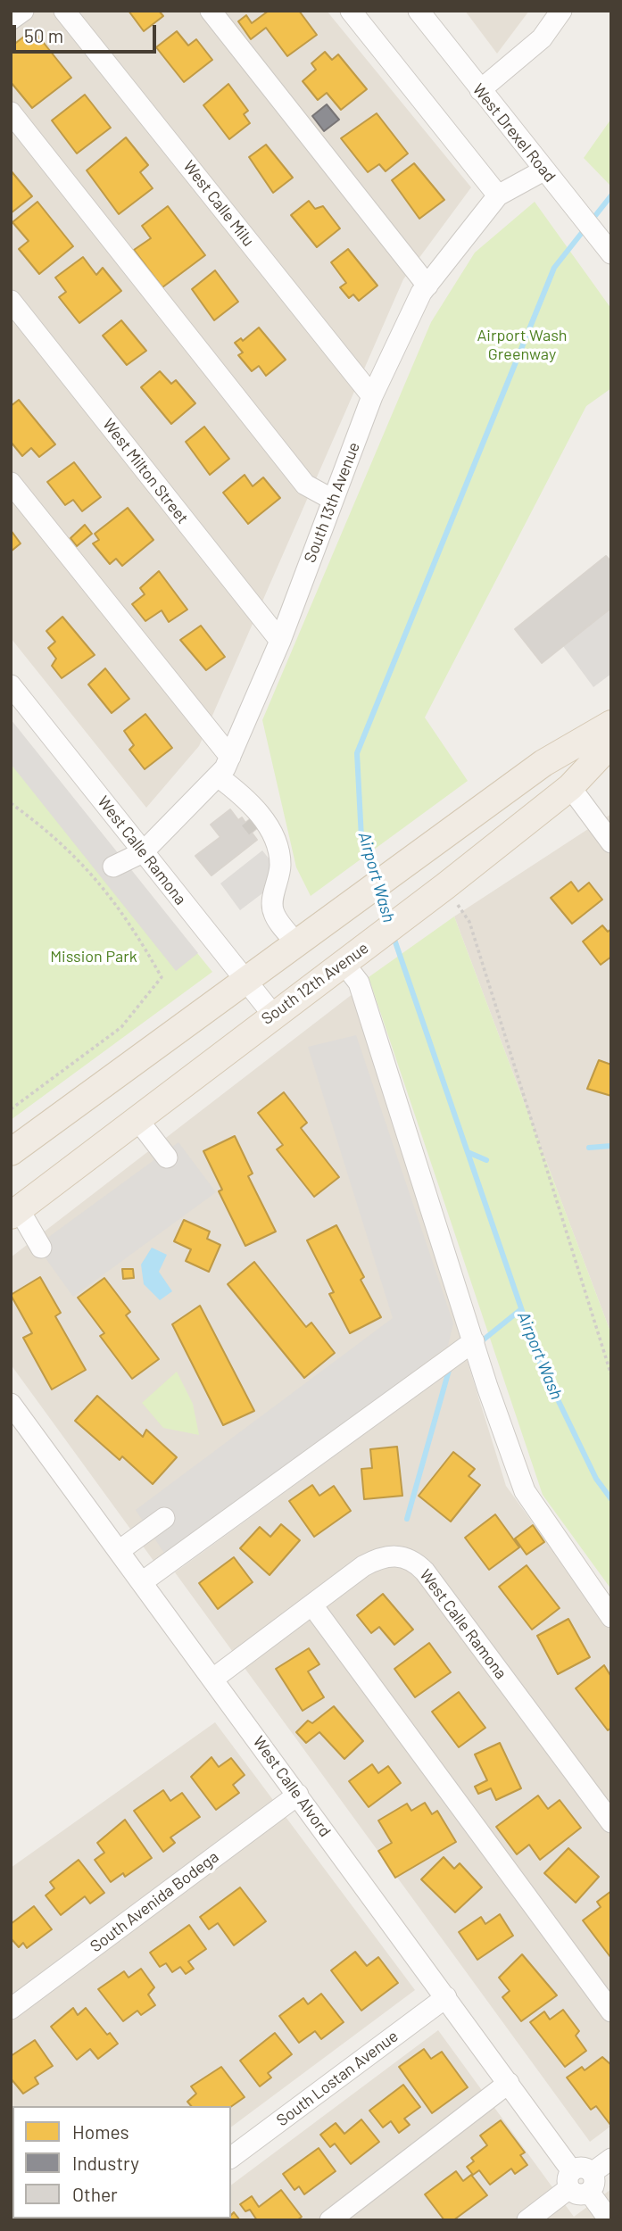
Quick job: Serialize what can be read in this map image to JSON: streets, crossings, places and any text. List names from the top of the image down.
{
  "streets": {
    "main road": ["South 12th Avenue"],
    "street": [
      "West Drexel Road",
      "West Calle Milu",
      "West Milton Street",
      "South 13th Avenue",
      "West Calle Ramona",
      "West Calle Alvord",
      "South Avenida Bodega",
      "South Lostan Avenue"
    ]
  },
  "crossings": [
    ["West Drexel Road", "South 13th Avenue"],
    ["West Calle Milu", "South 13th Avenue"],
    ["West Milton Street", "South 13th Avenue"],
    ["South 13th Avenue", "West Calle Ramona"],
    ["West Calle Ramona", "South 12th Avenue"],
    ["West Calle Ramona", "West Calle Alvord"],
    ["West Calle Alvord", "South Avenida Bodega"],
    ["West Calle Alvord", "South Lostan Avenue"]
  ],
  "water": ["Airport Wash"],
  "parks": ["Airport Wash Greenway", "Mission Park"],
  "legend": ["Homes", "Industry", "Other"],
  "scale_bar": "50 m"
}
